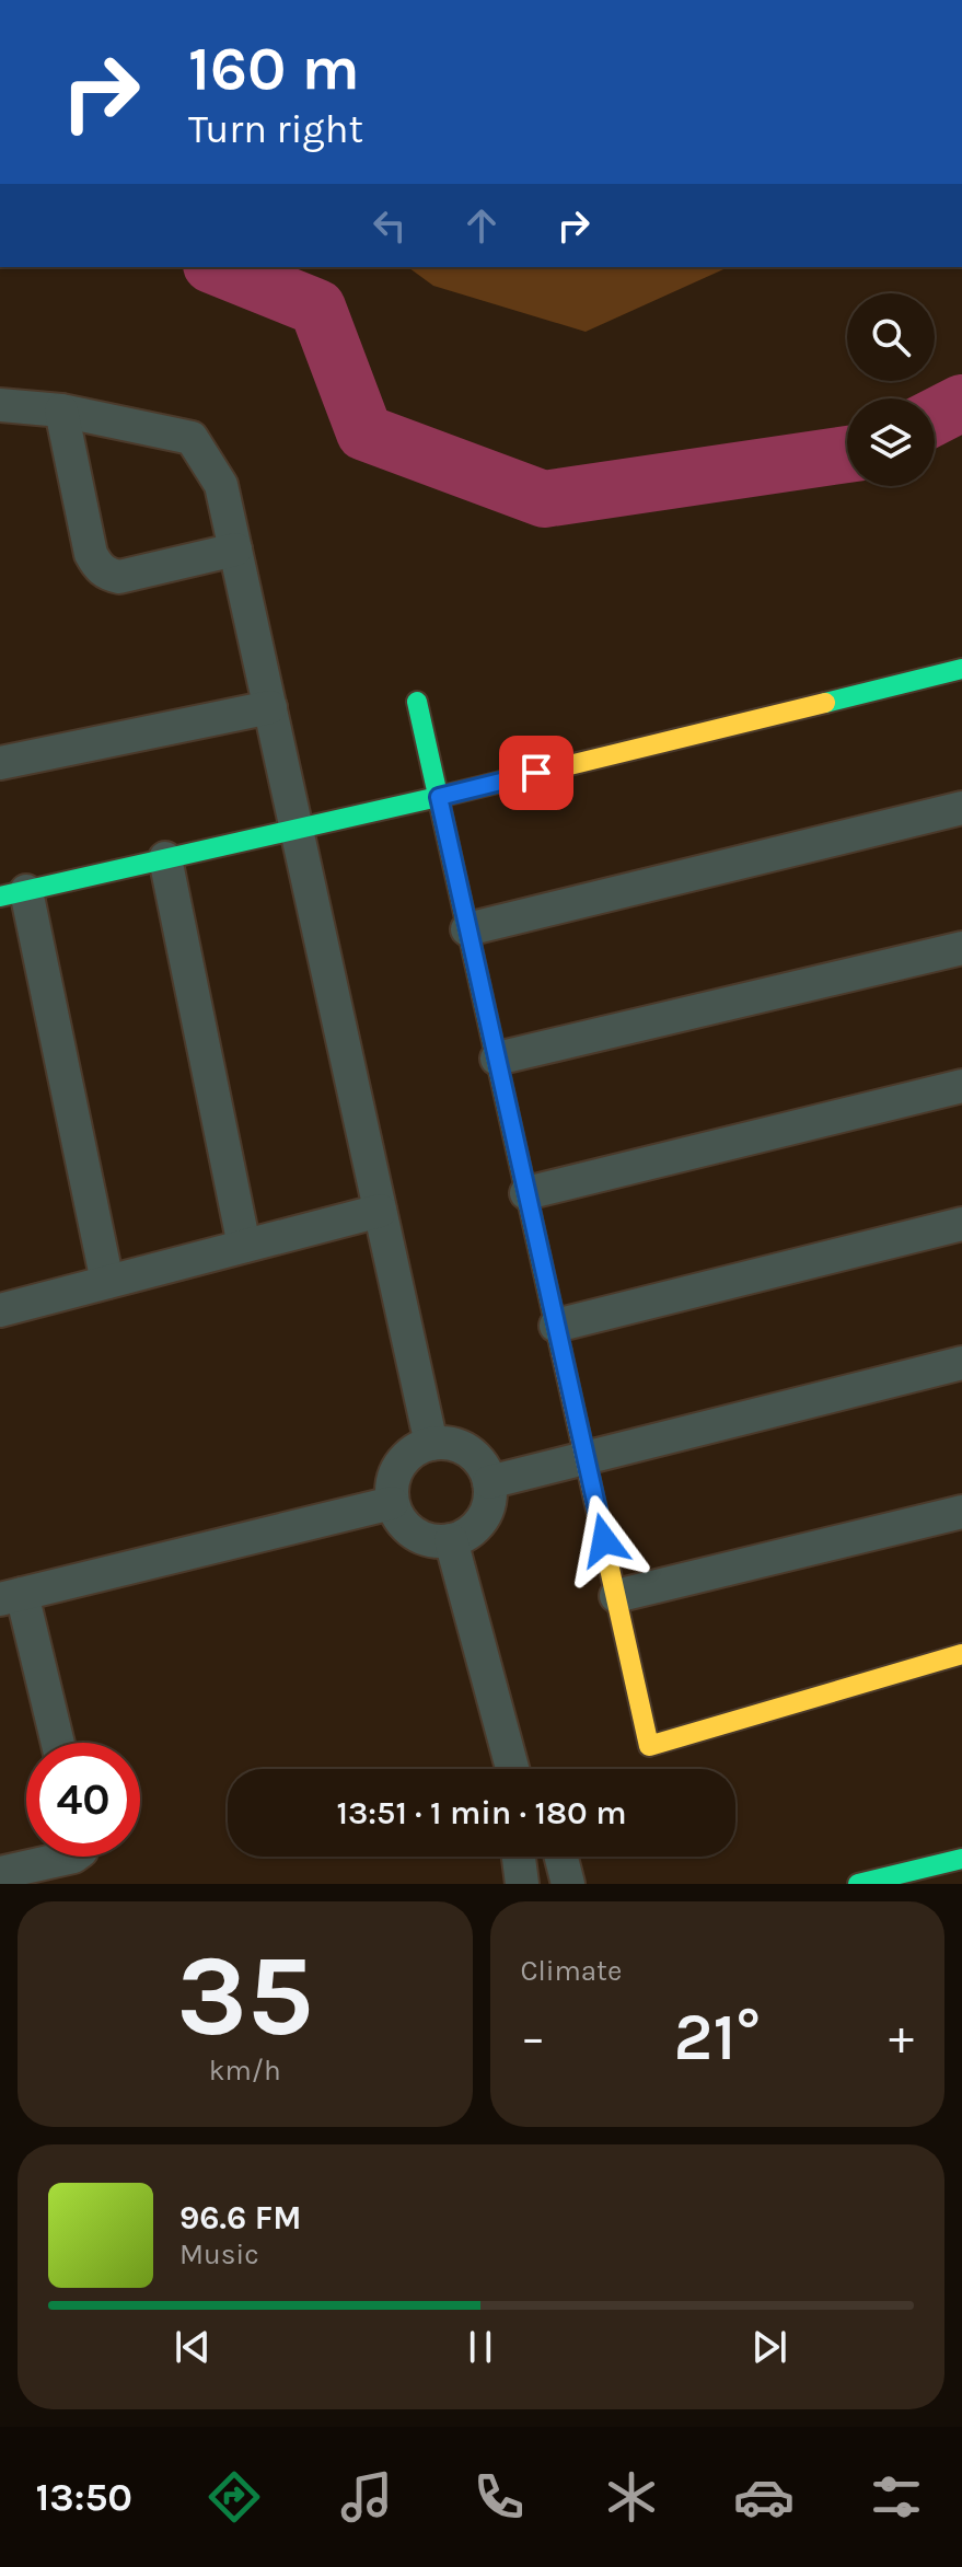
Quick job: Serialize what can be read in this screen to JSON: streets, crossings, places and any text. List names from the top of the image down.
{
  "page": {
    "turn": ["160 m", "Turn right"],
    "limit": "40",
    "trip": "13:51 · 1 min · 180 m",
    "tile": [
      ["35", "km/h"],
      "Climate"
    ],
    "heat": ["−", "21°", "+"],
    "song": ["96.6 FM", "Music"],
    "tabs": "13:50"
  }
}
